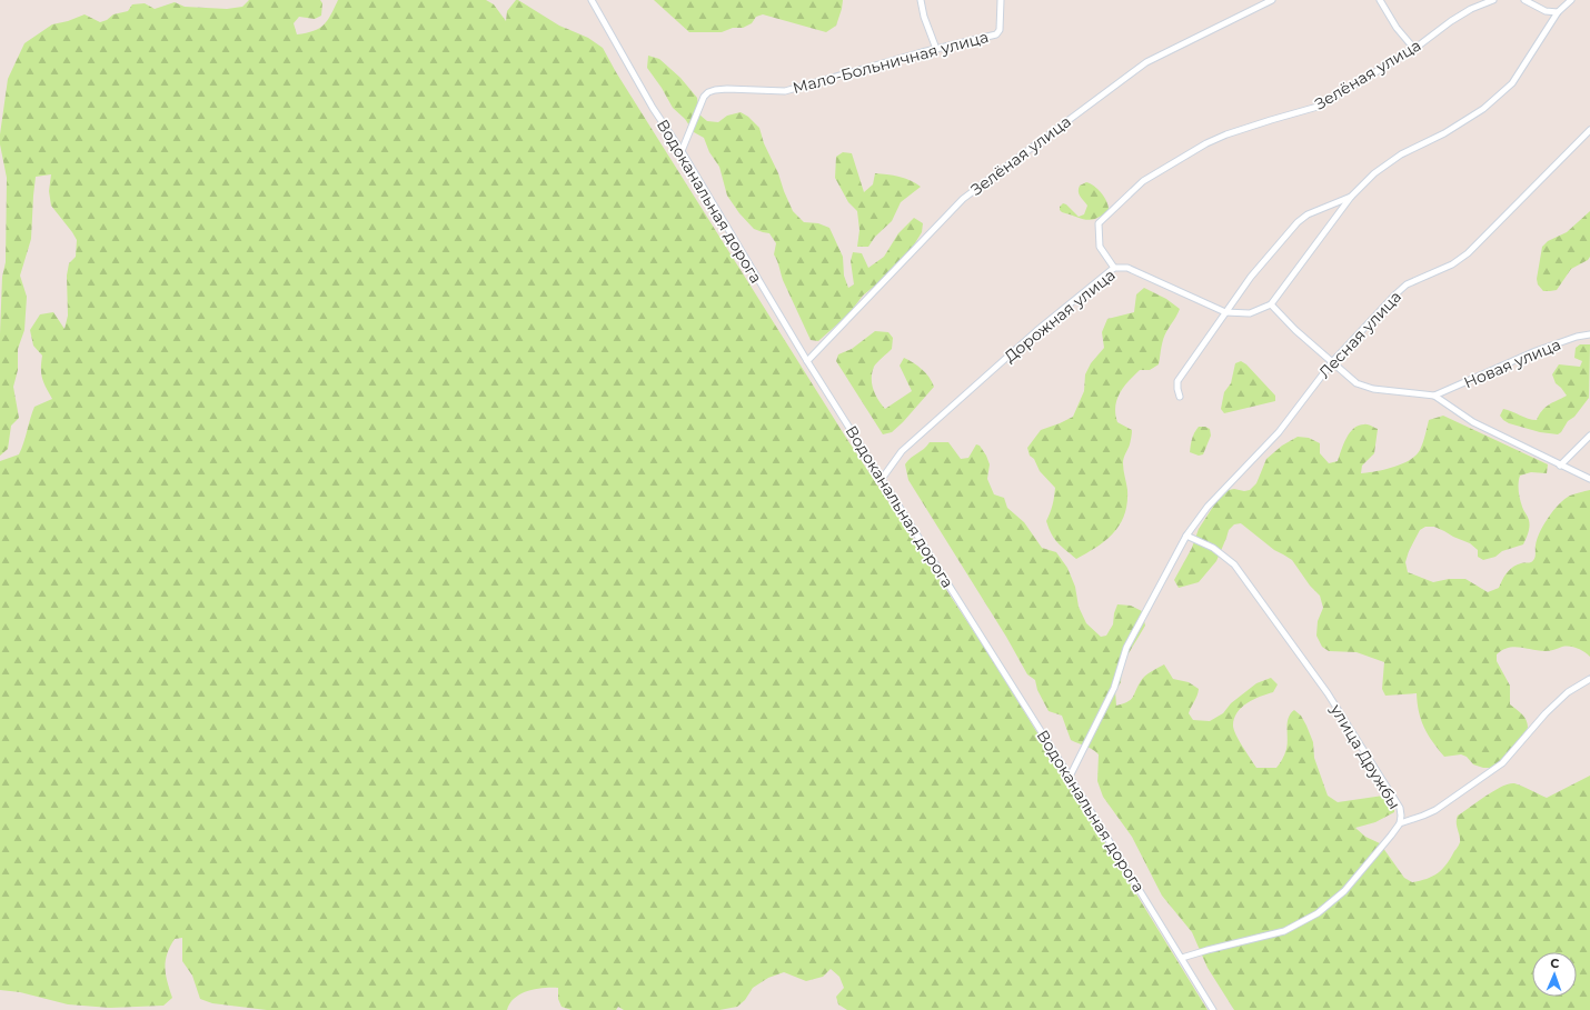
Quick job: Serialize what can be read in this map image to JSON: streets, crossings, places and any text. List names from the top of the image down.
{
  "streets": {
    "street": [
      "Мало-Больничная улица",
      "Зелёная улица",
      "Водоканальная дорога",
      "Дорожная улица",
      "Лесная улица",
      "Новая улица",
      "улица Дружбы"
    ]
  },
  "crossings": [
    ["Мало-Больничная улица", "Водоканальная дорога"],
    ["Зелёная улица", "Водоканальная дорога"],
    ["Зелёная улица", "Дорожная улица"],
    ["Водоканальная дорога", "Дорожная улица"],
    ["Водоканальная дорога", "Лесная улица"],
    ["Водоканальная дорога", "улица Дружбы"],
    ["Лесная улица", "улица Дружбы"]
  ],
  "north": "top"
}
